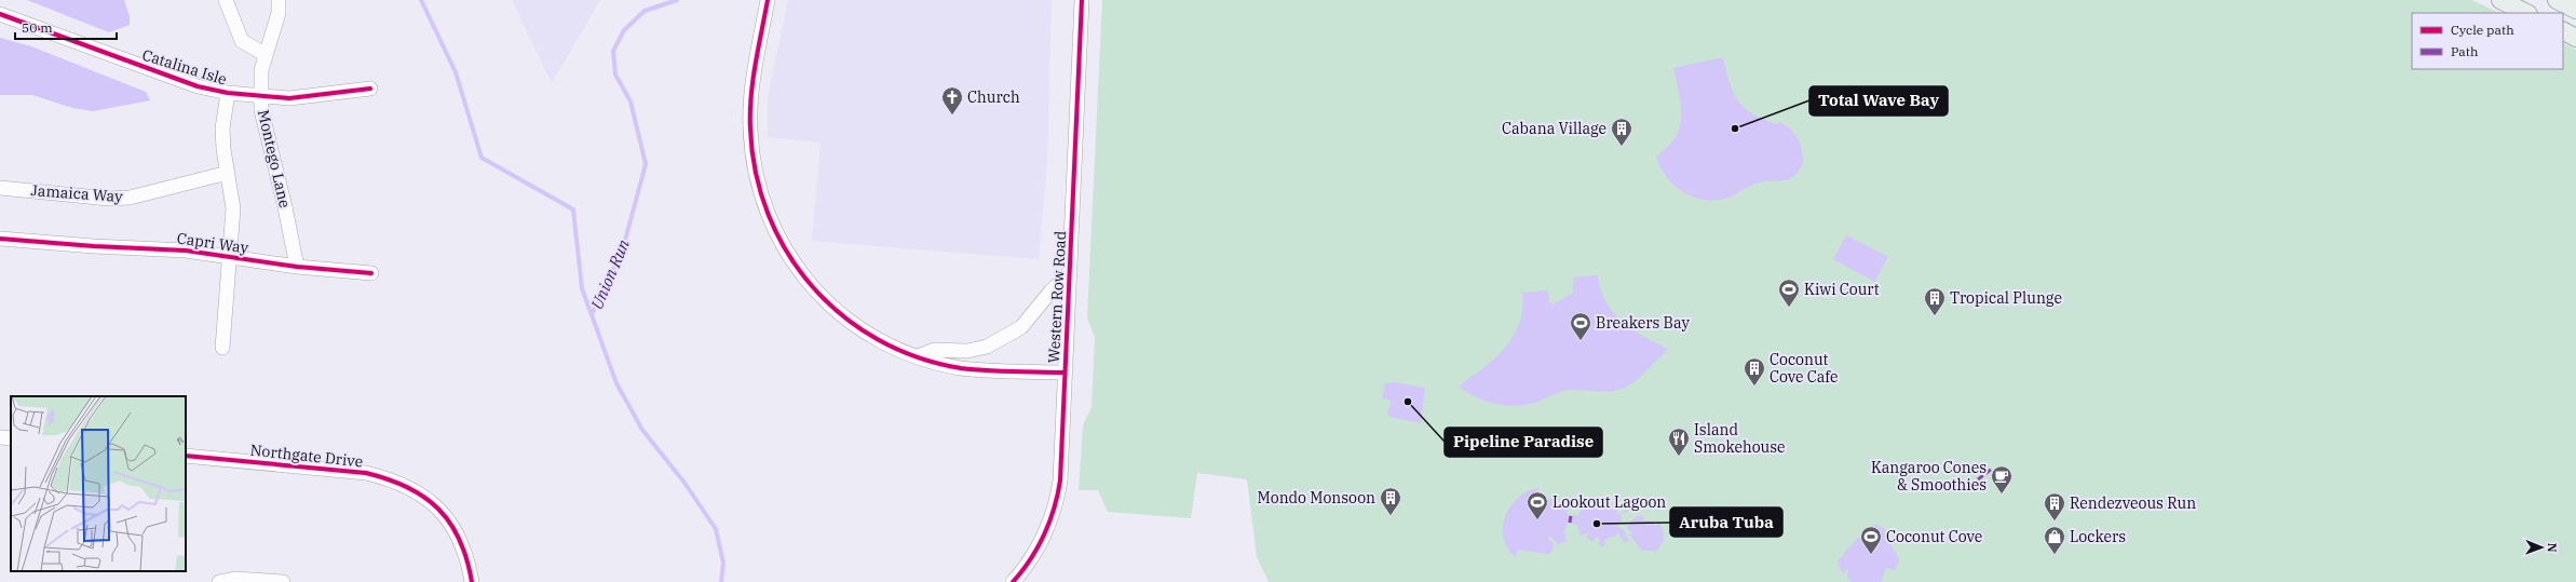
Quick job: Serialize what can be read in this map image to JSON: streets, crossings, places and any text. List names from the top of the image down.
{
  "streets": {
    "street": [
      "Catalina Isle",
      "Montego Lane",
      "Jamaica Way",
      "Capri Way",
      "Western Row Road",
      "Northgate Drive"
    ]
  },
  "crossings": [
    ["Catalina Isle", "Montego Lane"],
    ["Catalina Isle", "Capri Way"],
    ["Montego Lane", "Capri Way"],
    ["Jamaica Way", "Capri Way"]
  ],
  "water": ["Union Run"],
  "places": {
    "church": ["Church"],
    "other": ["Total Wave Bay", "Pipeline Paradise", "Aruba Tuba"],
    "building": [
      "Cabana Village",
      "Tropical Plunge",
      "Coconut Cove Cafe",
      "Mondo Monsoon",
      "Rendezveous Run"
    ],
    "sports": [
      "Kiwi Court",
      "Breakers Bay",
      "Lookout Lagoon",
      "Coconut Cove"
    ],
    "restaurant": ["Island Smokehouse"],
    "cafe": ["Kangaroo Cones & Smoothies"],
    "shop": ["Lockers"]
  },
  "legend": ["Cycle path", "Path"],
  "scale_bar": "50 m",
  "north": "right"
}
